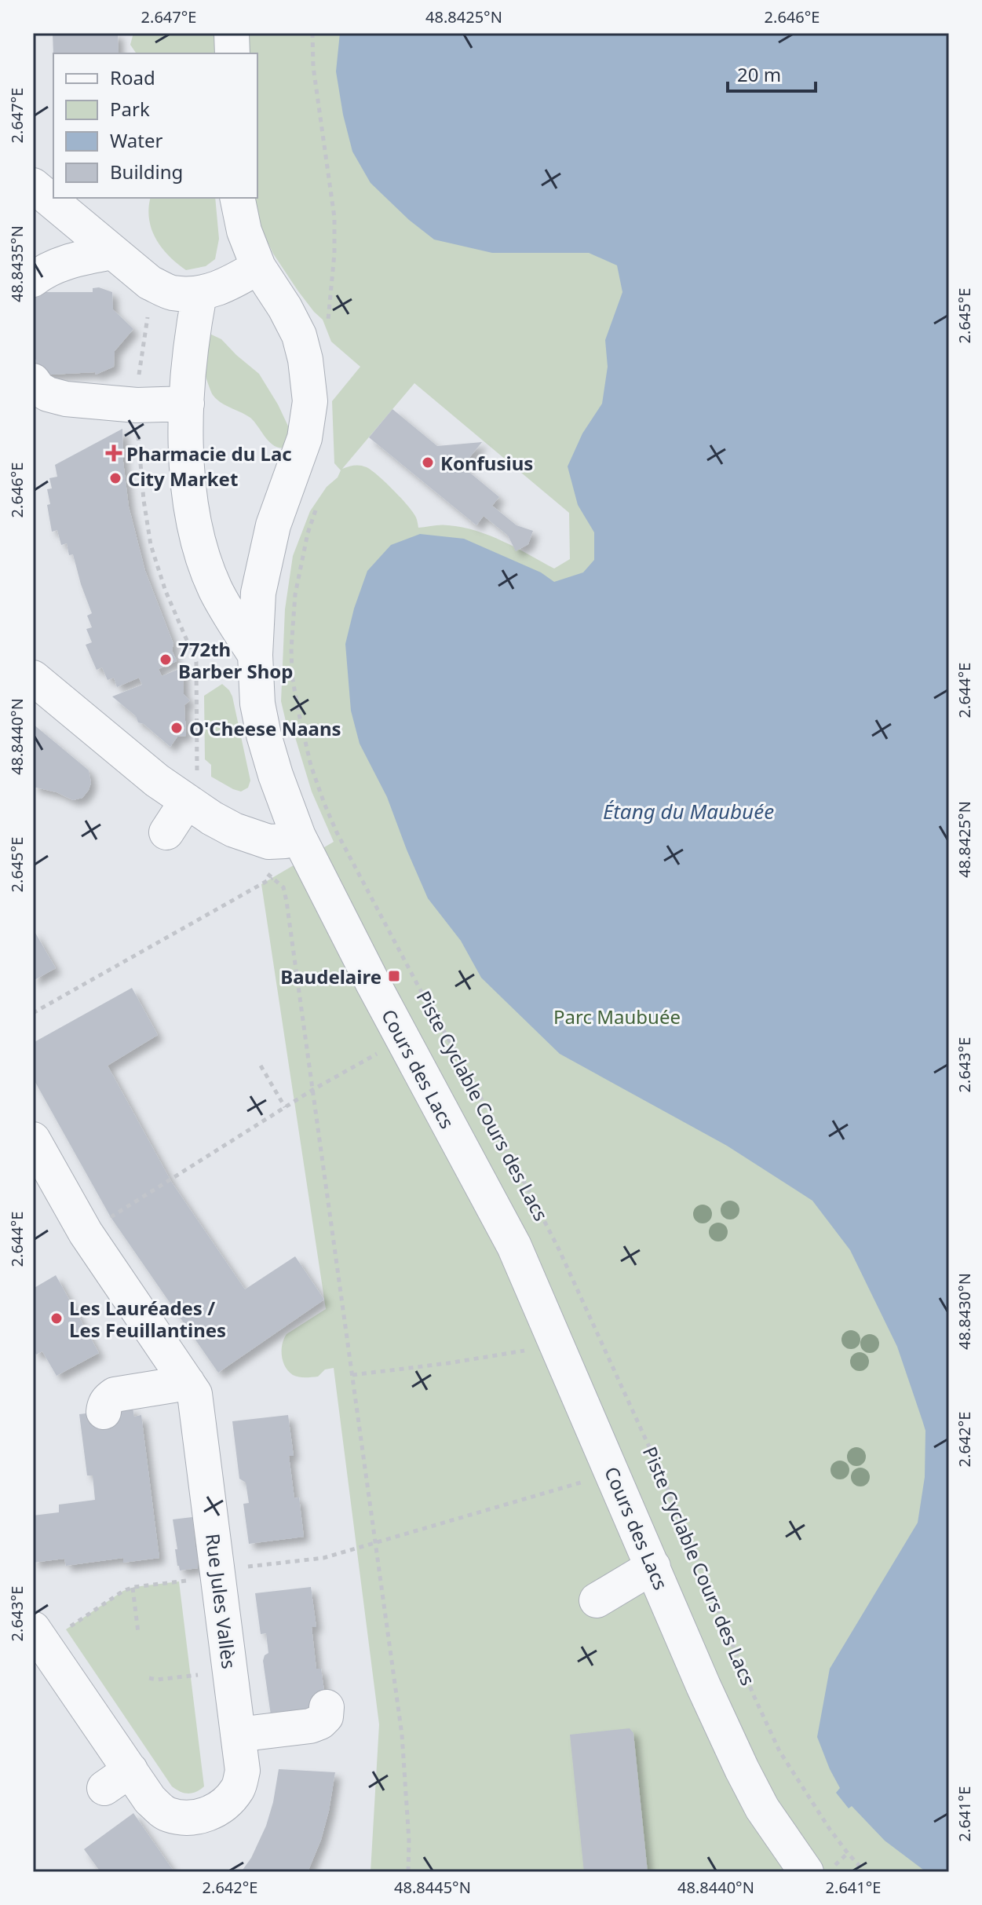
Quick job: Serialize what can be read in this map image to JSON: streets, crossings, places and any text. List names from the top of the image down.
{
  "streets": {
    "street": ["Cours des Lacs", "Rue Jules Vallès"],
    "path": ["Piste Cyclable Cours des Lacs"]
  },
  "water": ["Étang du Maubuée"],
  "parks": ["Parc Maubuée"],
  "places": {
    "health": ["Pharmacie du Lac"],
    "other": [
      "Konfusius",
      "City Market",
      "772th Barber Shop",
      "O'Cheese Naans",
      "Les Lauréades / Les Feuillantines"
    ],
    "transit": ["Baudelaire"]
  },
  "legend": [
    "Road",
    "Park",
    "Water",
    "Building"
  ],
  "scale_bar": "20 m",
  "coordinates": [
    "2.647°E",
    "48.8425°N",
    "2.646°E",
    "48.8435°N",
    "2.645°E",
    "2.644°E",
    "48.8440°N",
    "2.643°E",
    "48.8430°N",
    "2.642°E",
    "2.641°E",
    "48.8445°N"
  ]
}
